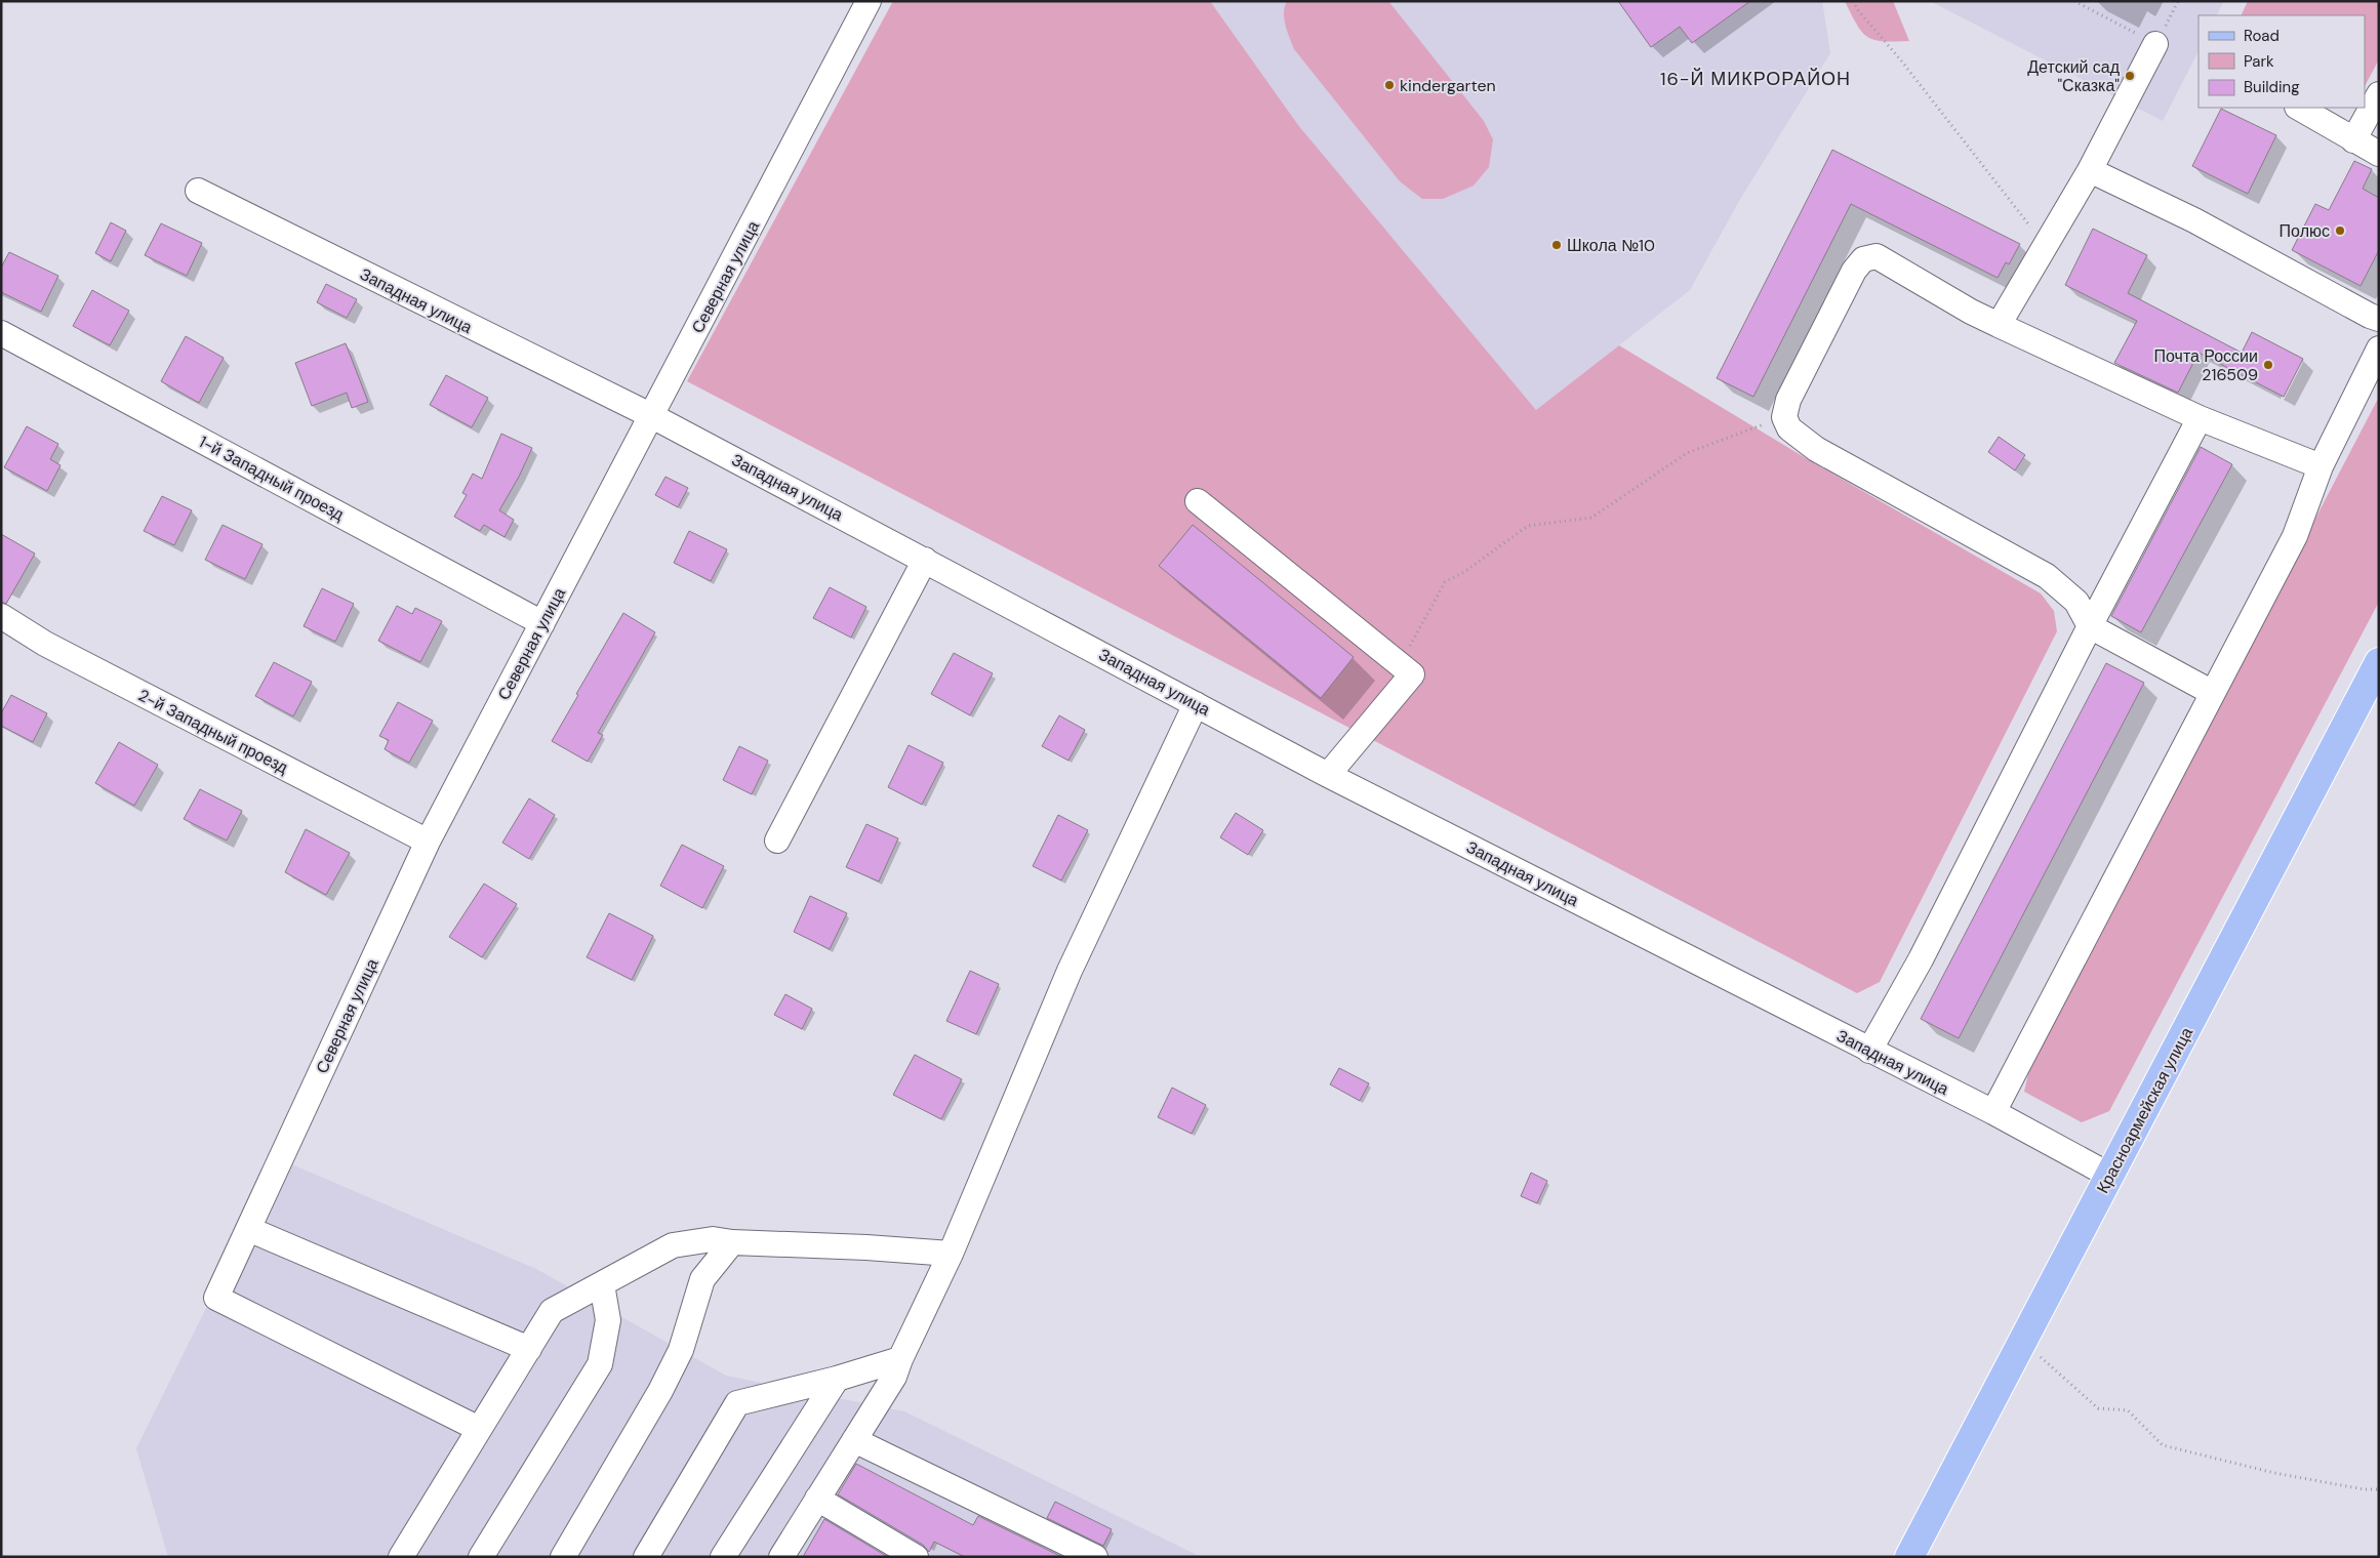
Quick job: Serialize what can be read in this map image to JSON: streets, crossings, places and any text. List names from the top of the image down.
{
  "streets": {
    "main road": ["Красноармейская улица"],
    "street": [
      "Северная улица",
      "Западная улица",
      "1-й Западный проезд",
      "2-й Западный проезд"
    ]
  },
  "crossings": [
    ["Северная улица", "Западная улица"],
    ["Северная улица", "1-й Западный проезд"],
    ["Северная улица", "2-й Западный проезд"],
    ["Западная улица", "Красноармейская улица"]
  ],
  "districts": ["16-Й МИКРОРАЙОН"],
  "places": [
    "Детский сад \"Сказка\"",
    "kindergarten",
    "Полюс",
    "Школа №10",
    "Почта России 216509"
  ],
  "legend": ["Road", "Park", "Building"]
}
